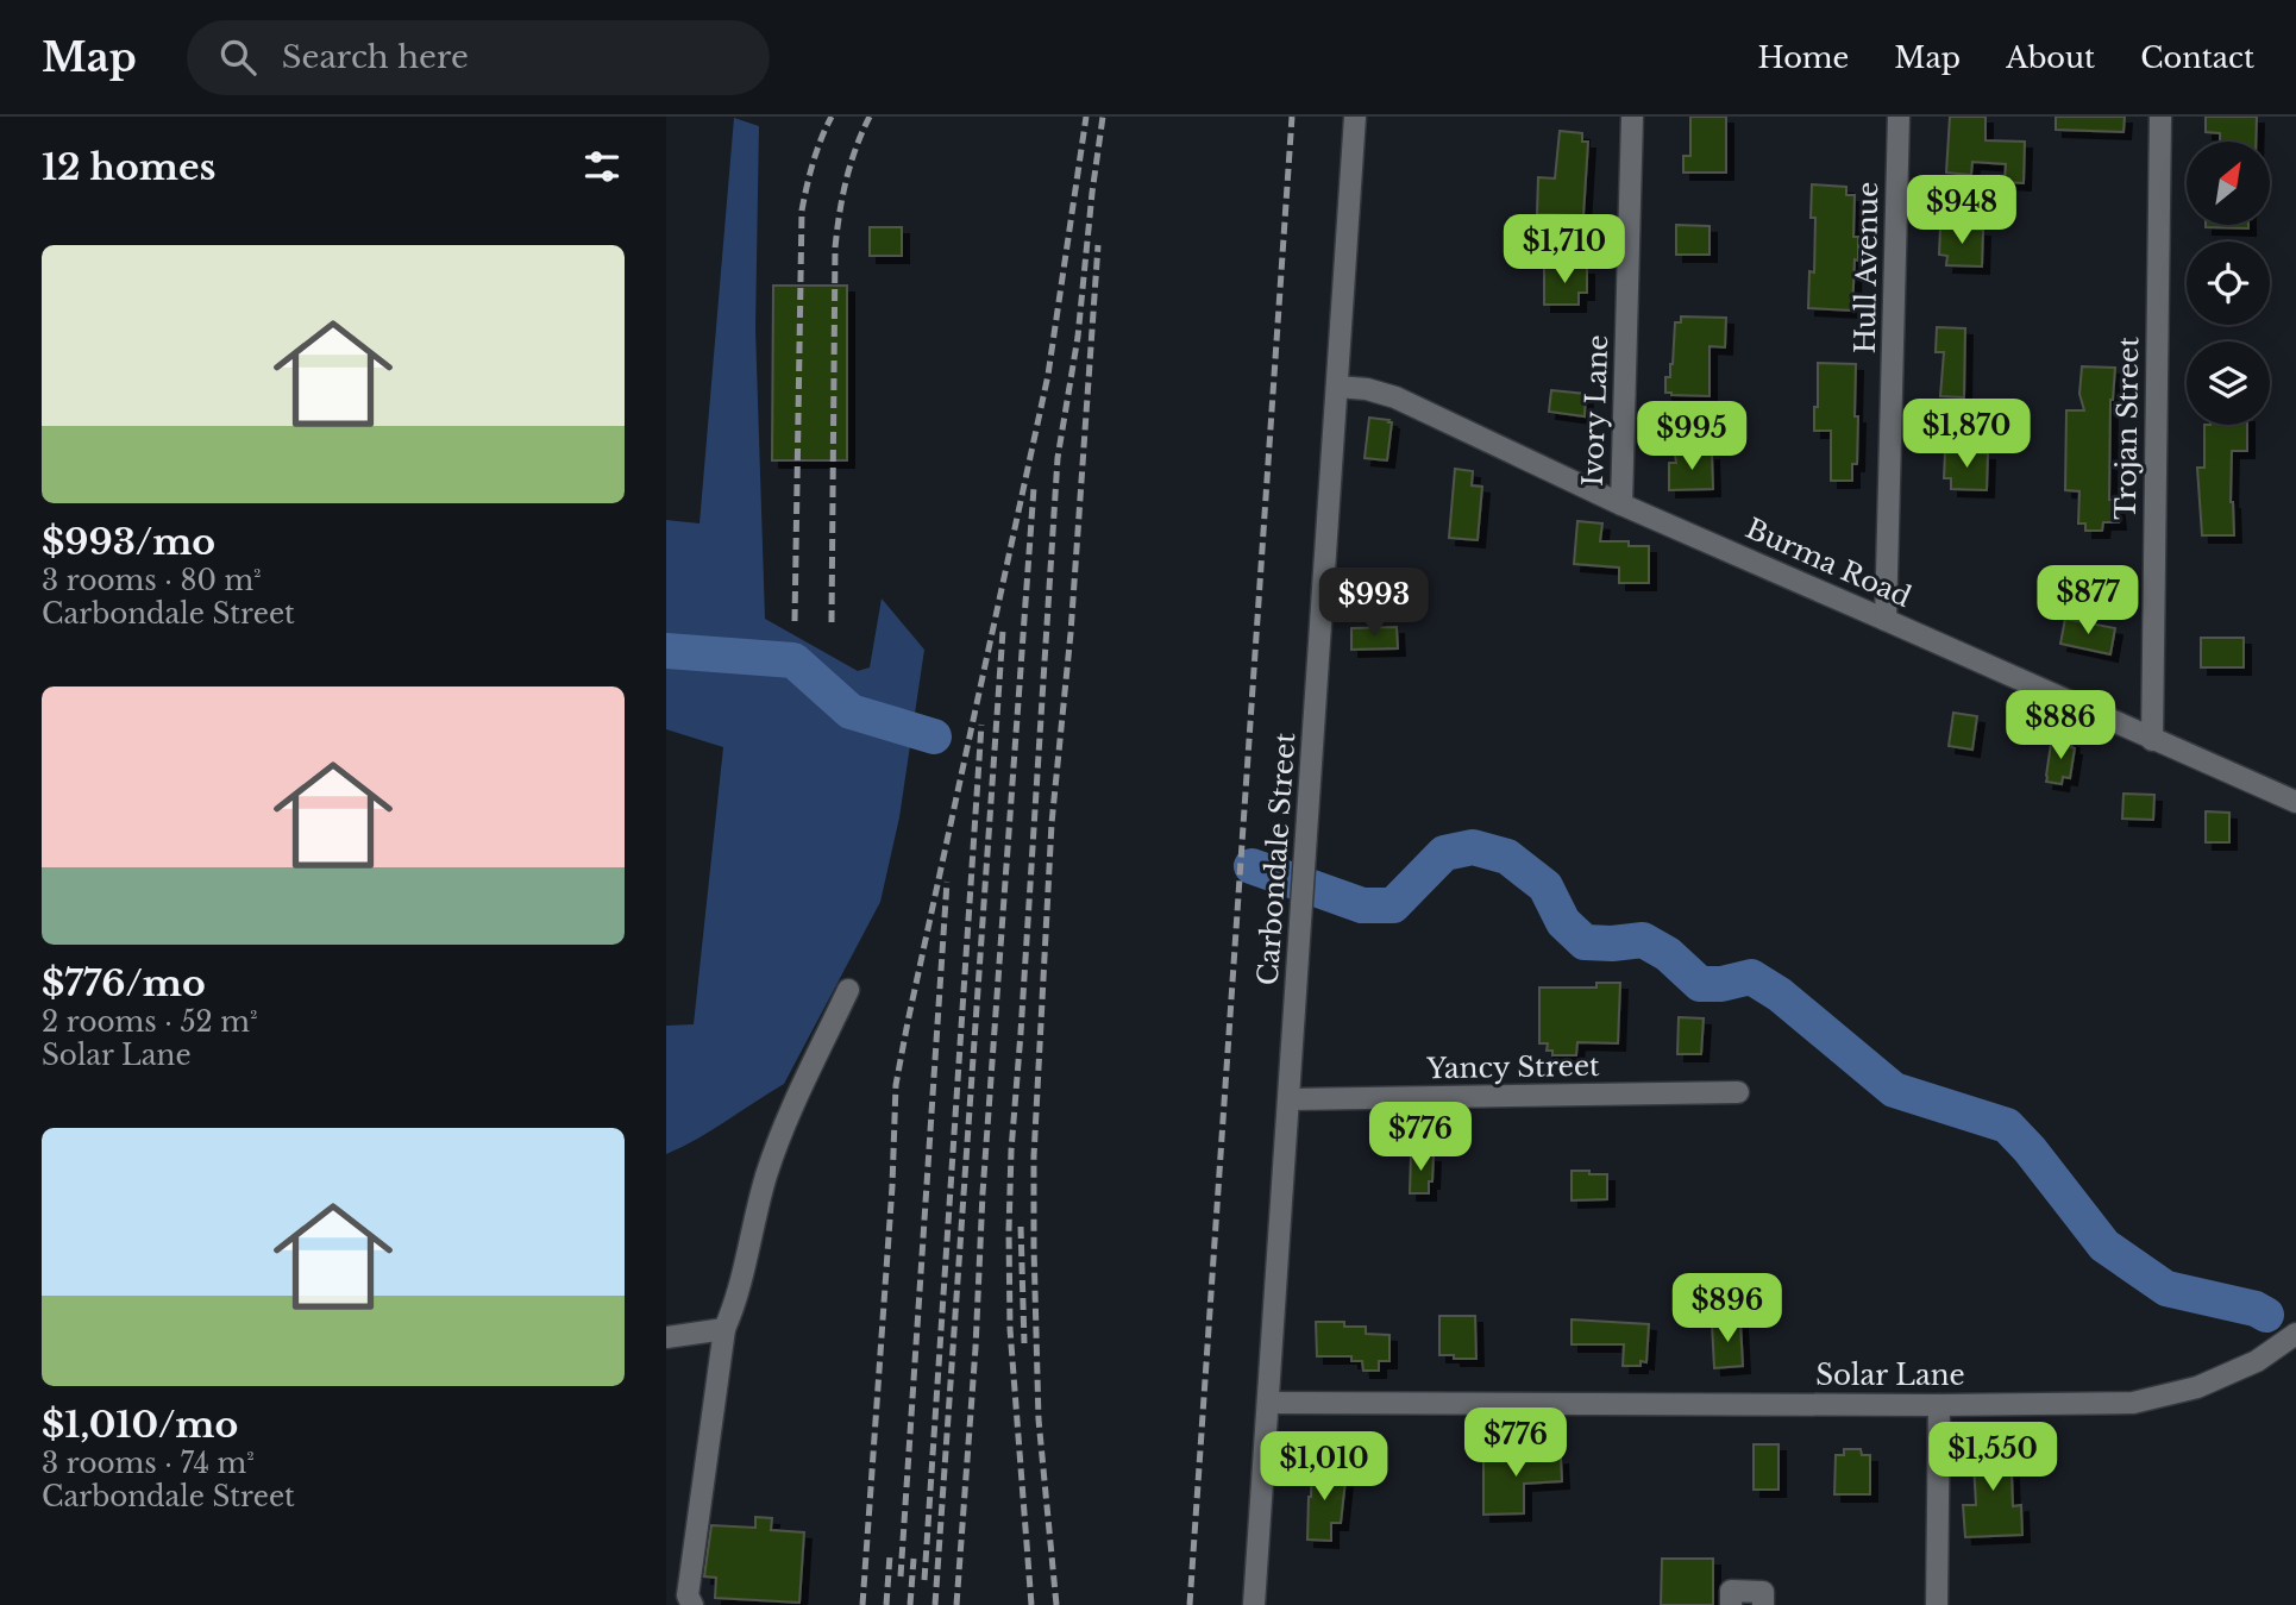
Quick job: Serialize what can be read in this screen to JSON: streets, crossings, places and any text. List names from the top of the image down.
{
  "streets": {
    "street": [
      "Hull Avenue",
      "Ivory Lane",
      "Trojan Street",
      "Burma Road",
      "Carbondale Street",
      "Yancy Street",
      "Solar Lane"
    ]
  },
  "crossings": [
    ["Hull Avenue", "Burma Road"],
    ["Ivory Lane", "Burma Road"],
    ["Trojan Street", "Burma Road"],
    ["Burma Road", "Carbondale Street"],
    ["Carbondale Street", "Yancy Street"],
    ["Carbondale Street", "Solar Lane"]
  ],
  "north": "top right",
  "page": {
    "header": "Map",
    "search": "Search here",
    "nav": [
      "Home",
      "Map",
      "About",
      "Contact"
    ],
    "heading": "12 homes",
    "price": [
      "$948",
      "$1,710",
      "$1,870",
      "$995",
      "$877",
      "$993",
      "$886",
      "$776",
      "$896",
      "$776",
      "$1,550",
      "$1,010"
    ],
    "list": [
      {
        "name": "$993/mo",
        "note": "3 rooms · 80 m² · Carbondale Street"
      },
      {
        "name": "$776/mo",
        "note": "2 rooms · 52 m² · Solar Lane"
      },
      {
        "name": "$1,010/mo",
        "note": "3 rooms · 74 m² · Carbondale Street"
      }
    ]
  }
}
